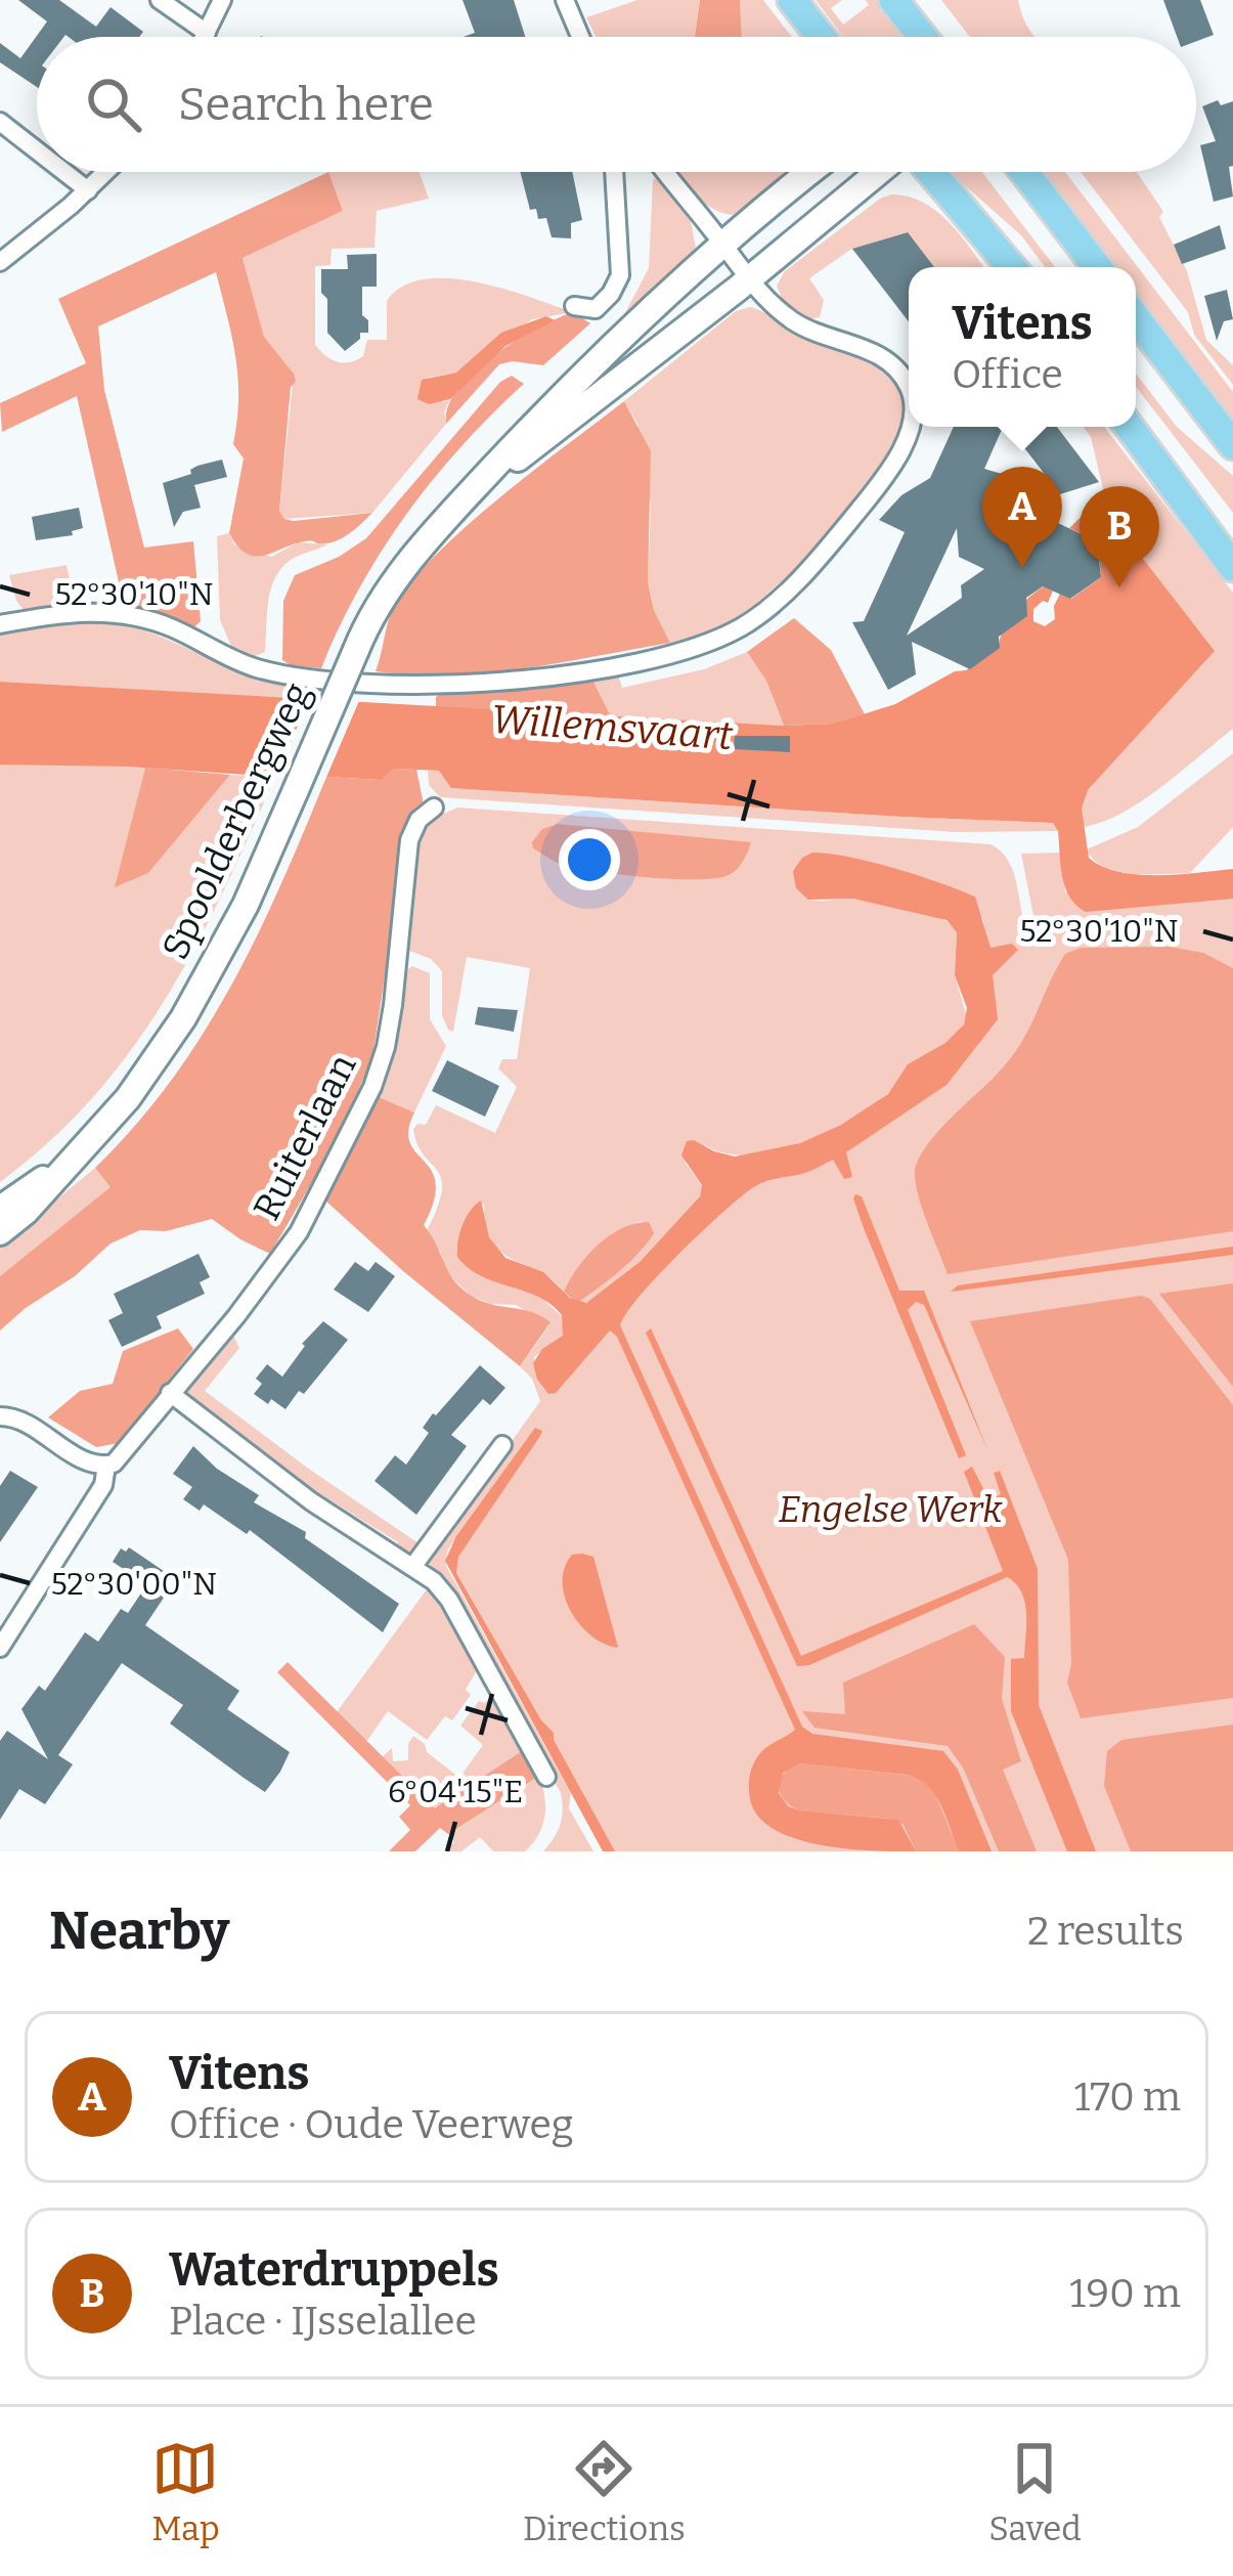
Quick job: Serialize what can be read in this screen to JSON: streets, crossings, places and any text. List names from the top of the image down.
{
  "streets": {
    "main road": ["Spoolderbergweg"],
    "street": ["Ruiterlaan"]
  },
  "water": ["Willemsvaart"],
  "parks": ["Engelse Werk"],
  "page": {
    "search": "Search here",
    "popup": ["Vitens", "Office"],
    "pins": ["A", "B"],
    "heading": ["Nearby", "2 results"],
    "list": [
      {
        "mark": "A",
        "name": "Vitens",
        "note": "Office · Oude Veerweg",
        "value": "170 m"
      },
      {
        "mark": "B",
        "name": "Waterdruppels",
        "note": "Place · IJsselallee",
        "value": "190 m"
      }
    ],
    "nav": ["Map", "Directions", "Saved"]
  },
  "coordinates": ["52°30'10\"N", "52°30'00\"N", "6°04'15\"E"]
}
